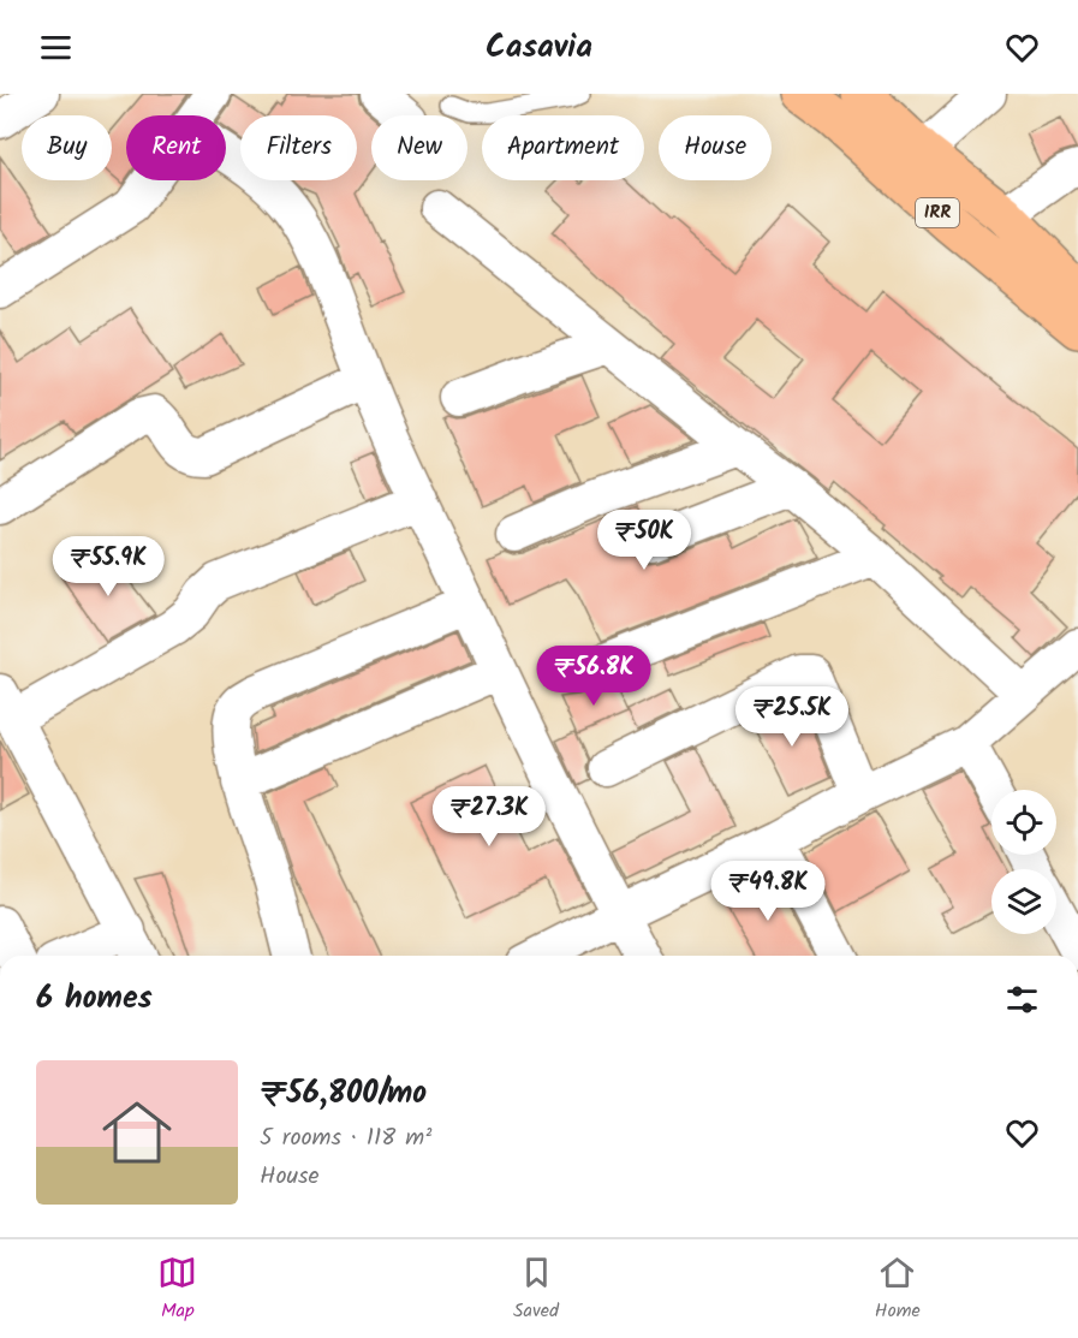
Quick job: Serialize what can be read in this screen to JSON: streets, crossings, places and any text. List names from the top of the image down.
{
  "streets": {
    "highway": ["IRR"]
  },
  "page": {
    "header": "Casavia",
    "chip": [
      "Buy",
      "Rent",
      "Filters",
      "New",
      "Apartment",
      "House"
    ],
    "price": [
      "₹50K",
      "₹55.9K",
      "₹56.8K",
      "₹25.5K",
      "₹27.3K",
      "₹49.8K"
    ],
    "heading": "6 homes",
    "list": [
      {
        "name": "₹56,800/mo",
        "note": "5 rooms · 118 m² · House"
      }
    ],
    "tabs": ["Map", "Saved", "Home"]
  }
}
